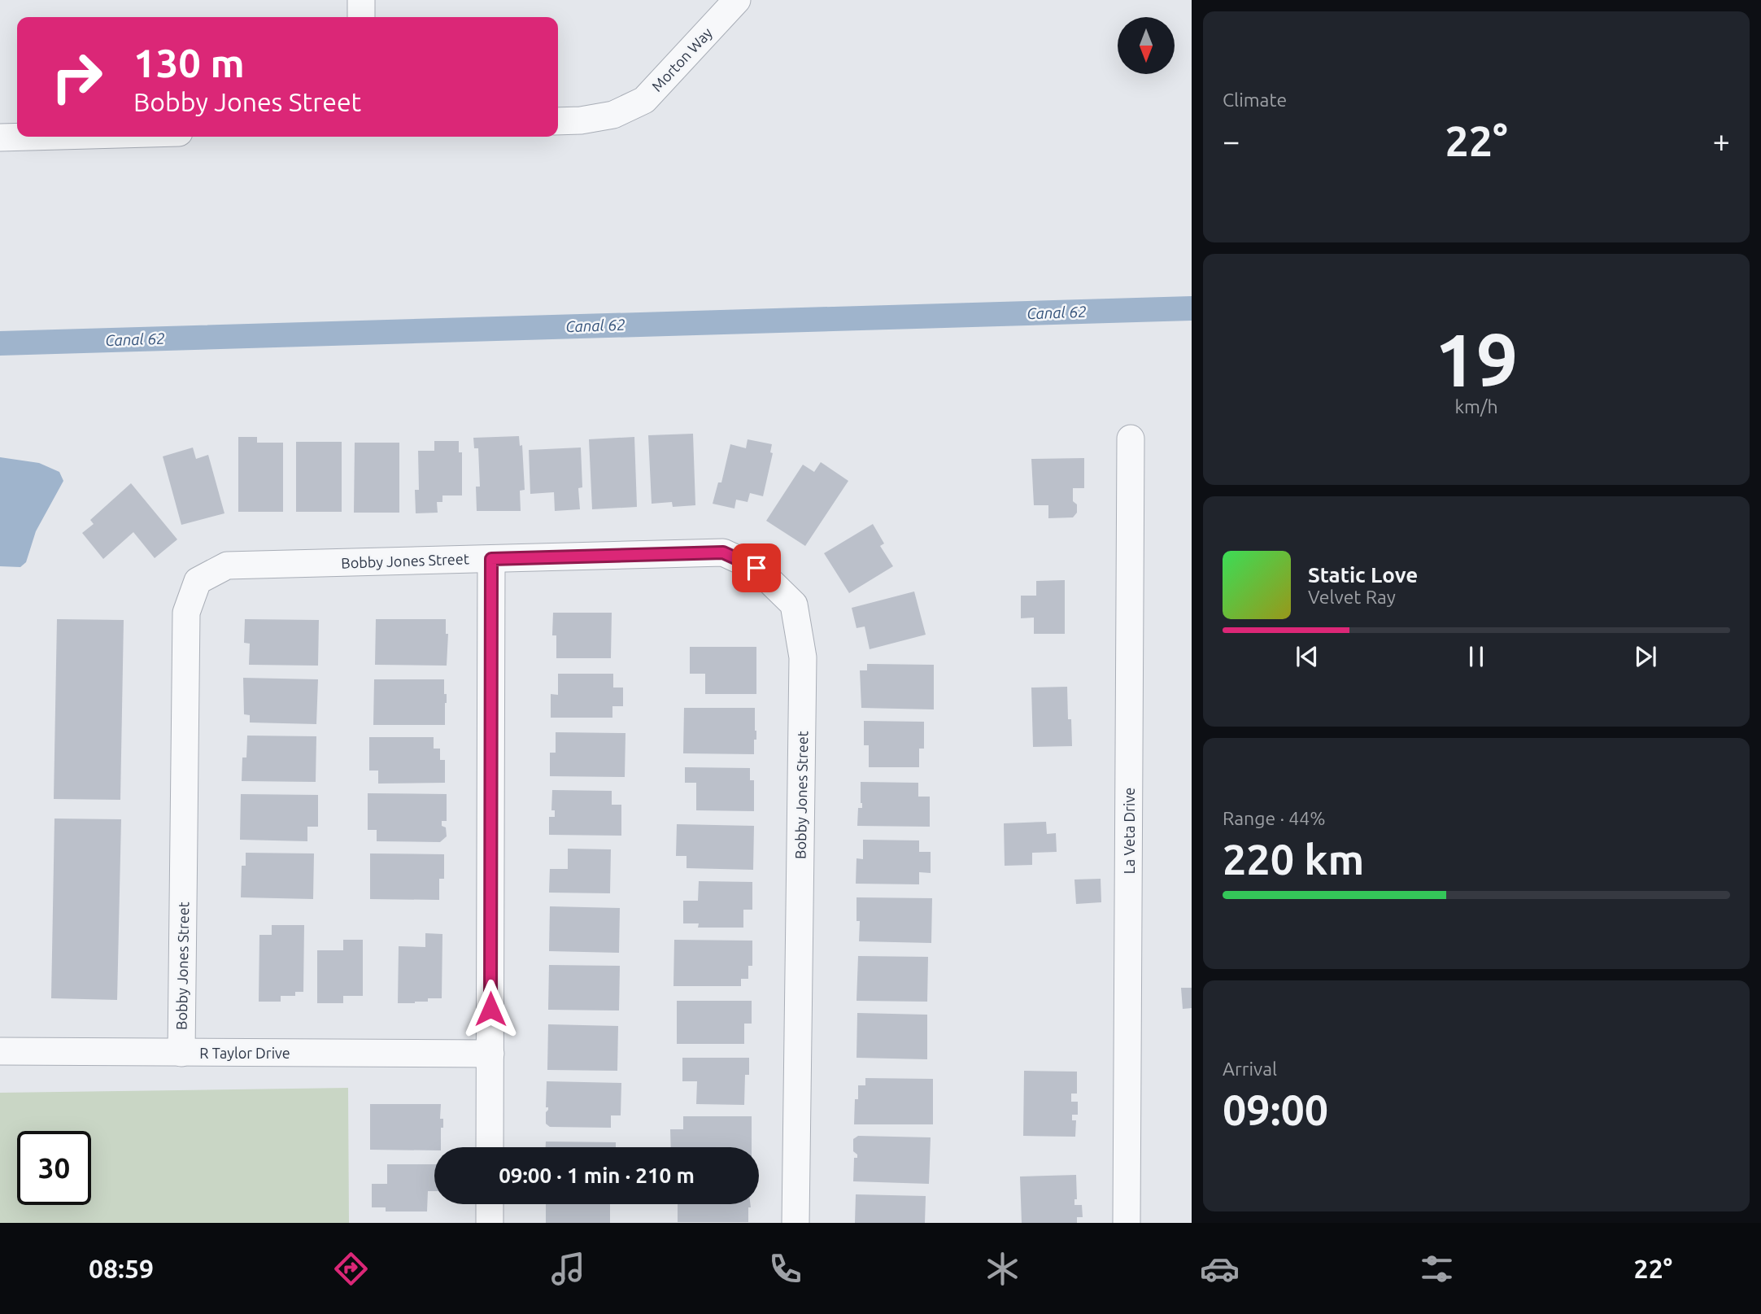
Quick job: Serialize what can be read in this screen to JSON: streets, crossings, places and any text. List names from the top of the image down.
{
  "streets": {
    "street": [
      "Morton Way",
      "Bobby Jones Street",
      "La Veta Drive",
      "R Taylor Drive"
    ]
  },
  "crossings": [
    ["Bobby Jones Street", "R Taylor Drive"]
  ],
  "water": ["Canal 62"],
  "north": "bottom",
  "page": {
    "tile": [
      "Climate",
      ["19", "km/h"],
      ["Range · 44%", "220 km"],
      ["Arrival", "09:00"]
    ],
    "turn": ["130 m", "Bobby Jones Street"],
    "heat": ["−", "22°", "+"],
    "song": ["Static Love", "Velvet Ray"],
    "limit": "30",
    "trip": "09:00 · 1 min · 210 m",
    "tabs": ["08:59", "22°"]
  }
}
